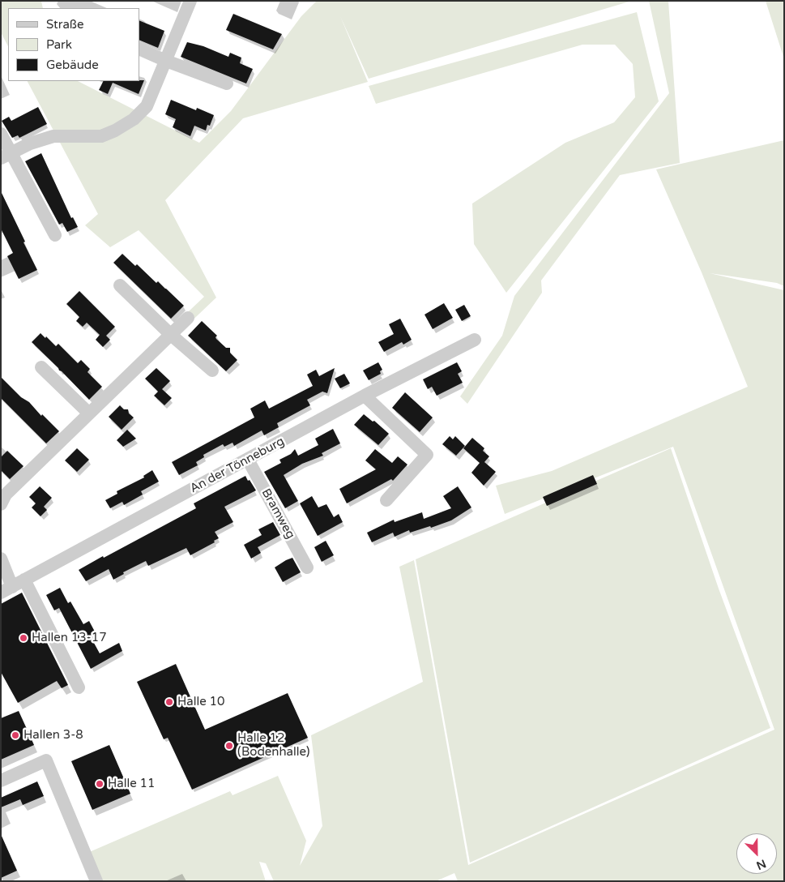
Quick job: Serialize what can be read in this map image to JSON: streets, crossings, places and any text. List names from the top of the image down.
{
  "streets": {
    "street": ["An der Tönneburg", "Bramweg"]
  },
  "crossings": [
    ["An der Tönneburg", "Bramweg"]
  ],
  "places": [
    "Hallen 13-17",
    "Halle 10",
    "Hallen 3-8",
    "Halle 12 (Bodenhalle)",
    "Halle 11"
  ],
  "legend": ["Straße", "Park", "Gebäude"],
  "north": "bottom right"
}
